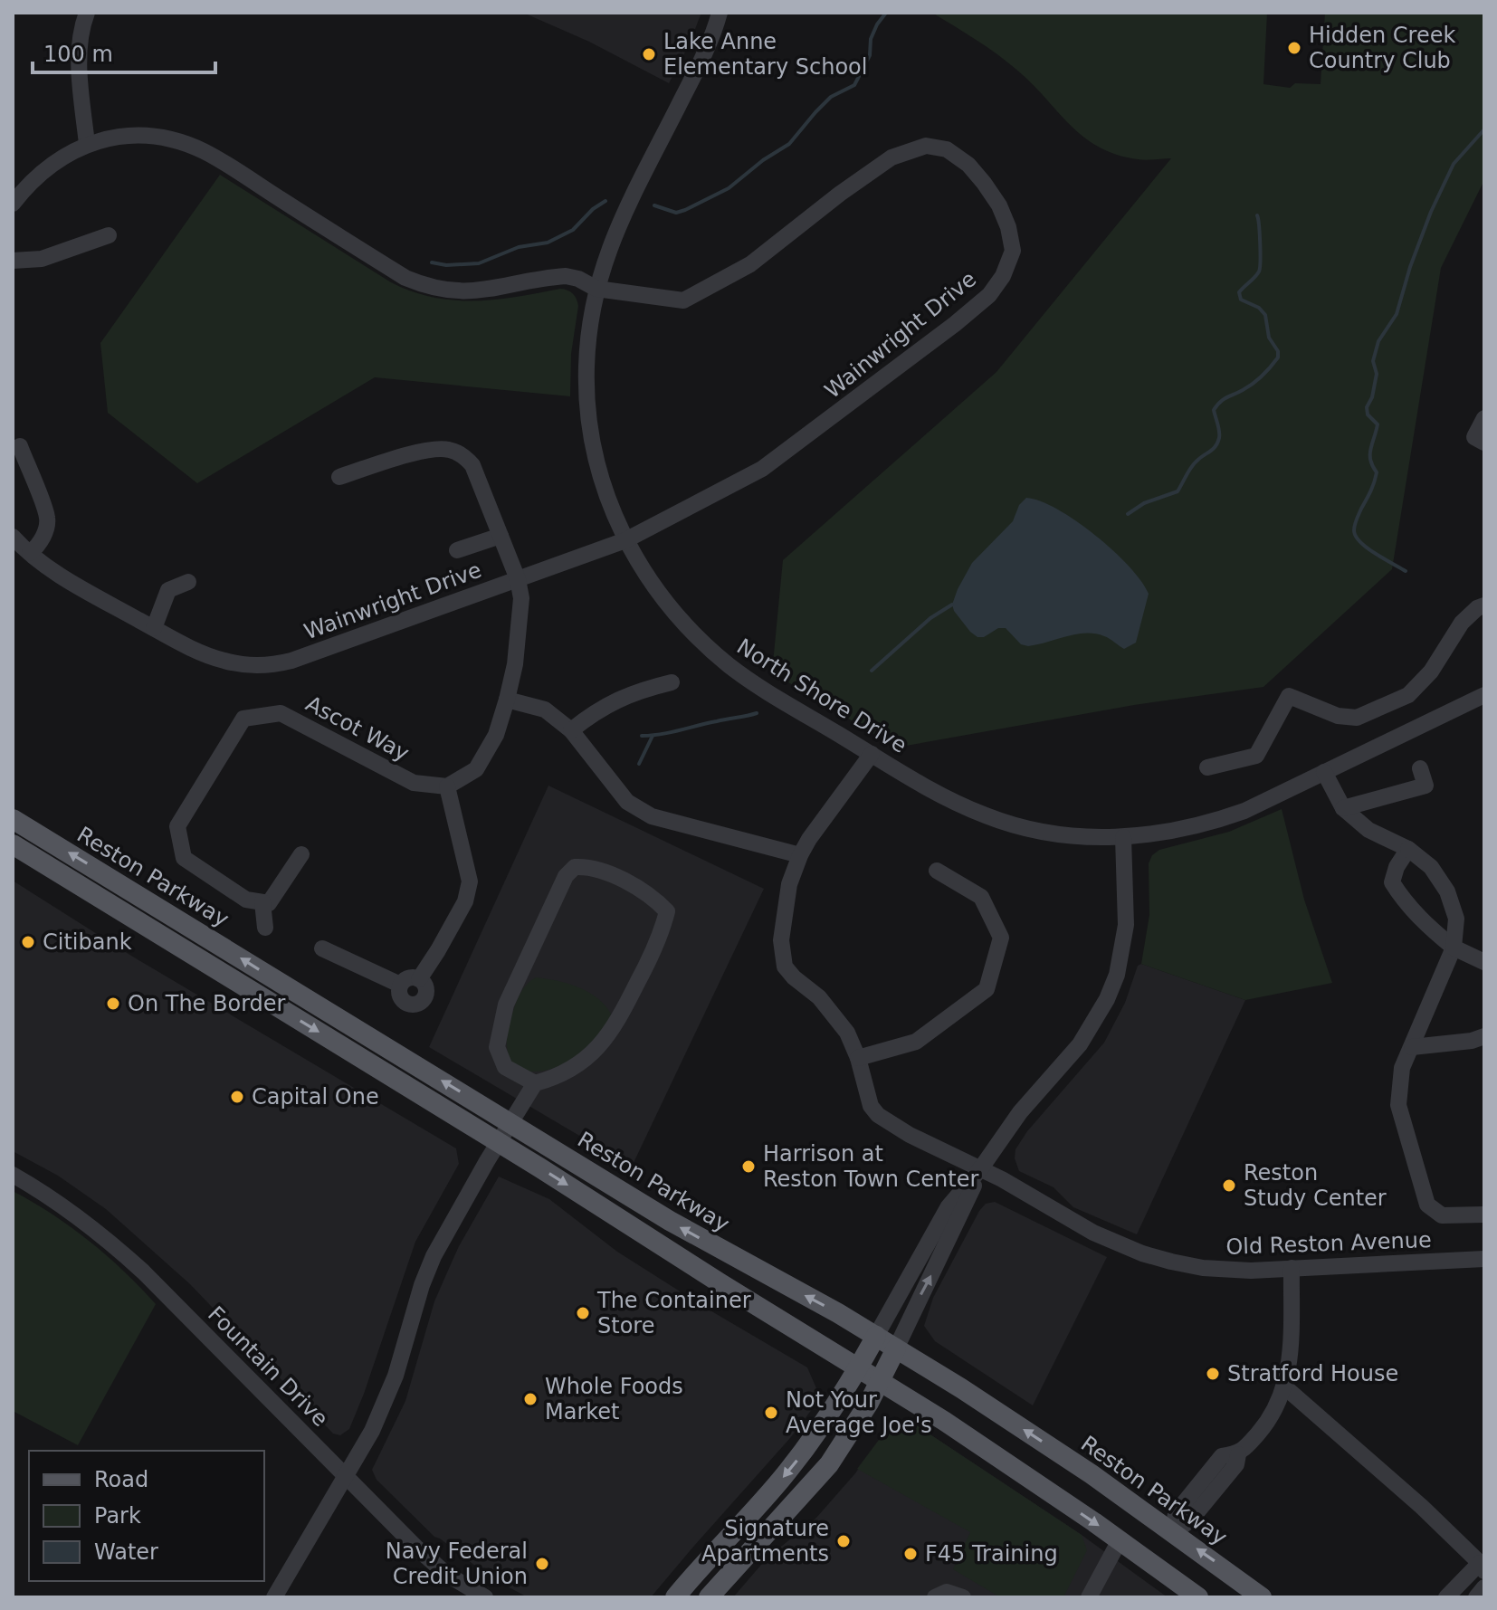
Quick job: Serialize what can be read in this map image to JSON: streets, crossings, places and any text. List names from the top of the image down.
{
  "streets": {
    "main road": ["Reston Parkway"],
    "street": [
      "Wainwright Drive",
      "North Shore Drive",
      "Ascot Way",
      "Old Reston Avenue",
      "Fountain Drive"
    ]
  },
  "crossings": [
    ["Wainwright Drive", "North Shore Drive"],
    ["North Shore Drive", "Old Reston Avenue"]
  ],
  "places": [
    "Hidden Creek Country Club",
    "Lake Anne Elementary School",
    "Citibank",
    "On The Border",
    "Capital One",
    "Harrison at Reston Town Center",
    "Reston Study Center",
    "The Container Store",
    "Stratford House",
    "Whole Foods Market",
    "Not Your Average Joe's",
    "Signature Apartments",
    "F45 Training",
    "Navy Federal Credit Union"
  ],
  "legend": ["Road", "Park", "Water"],
  "scale_bar": "100 m"
}
